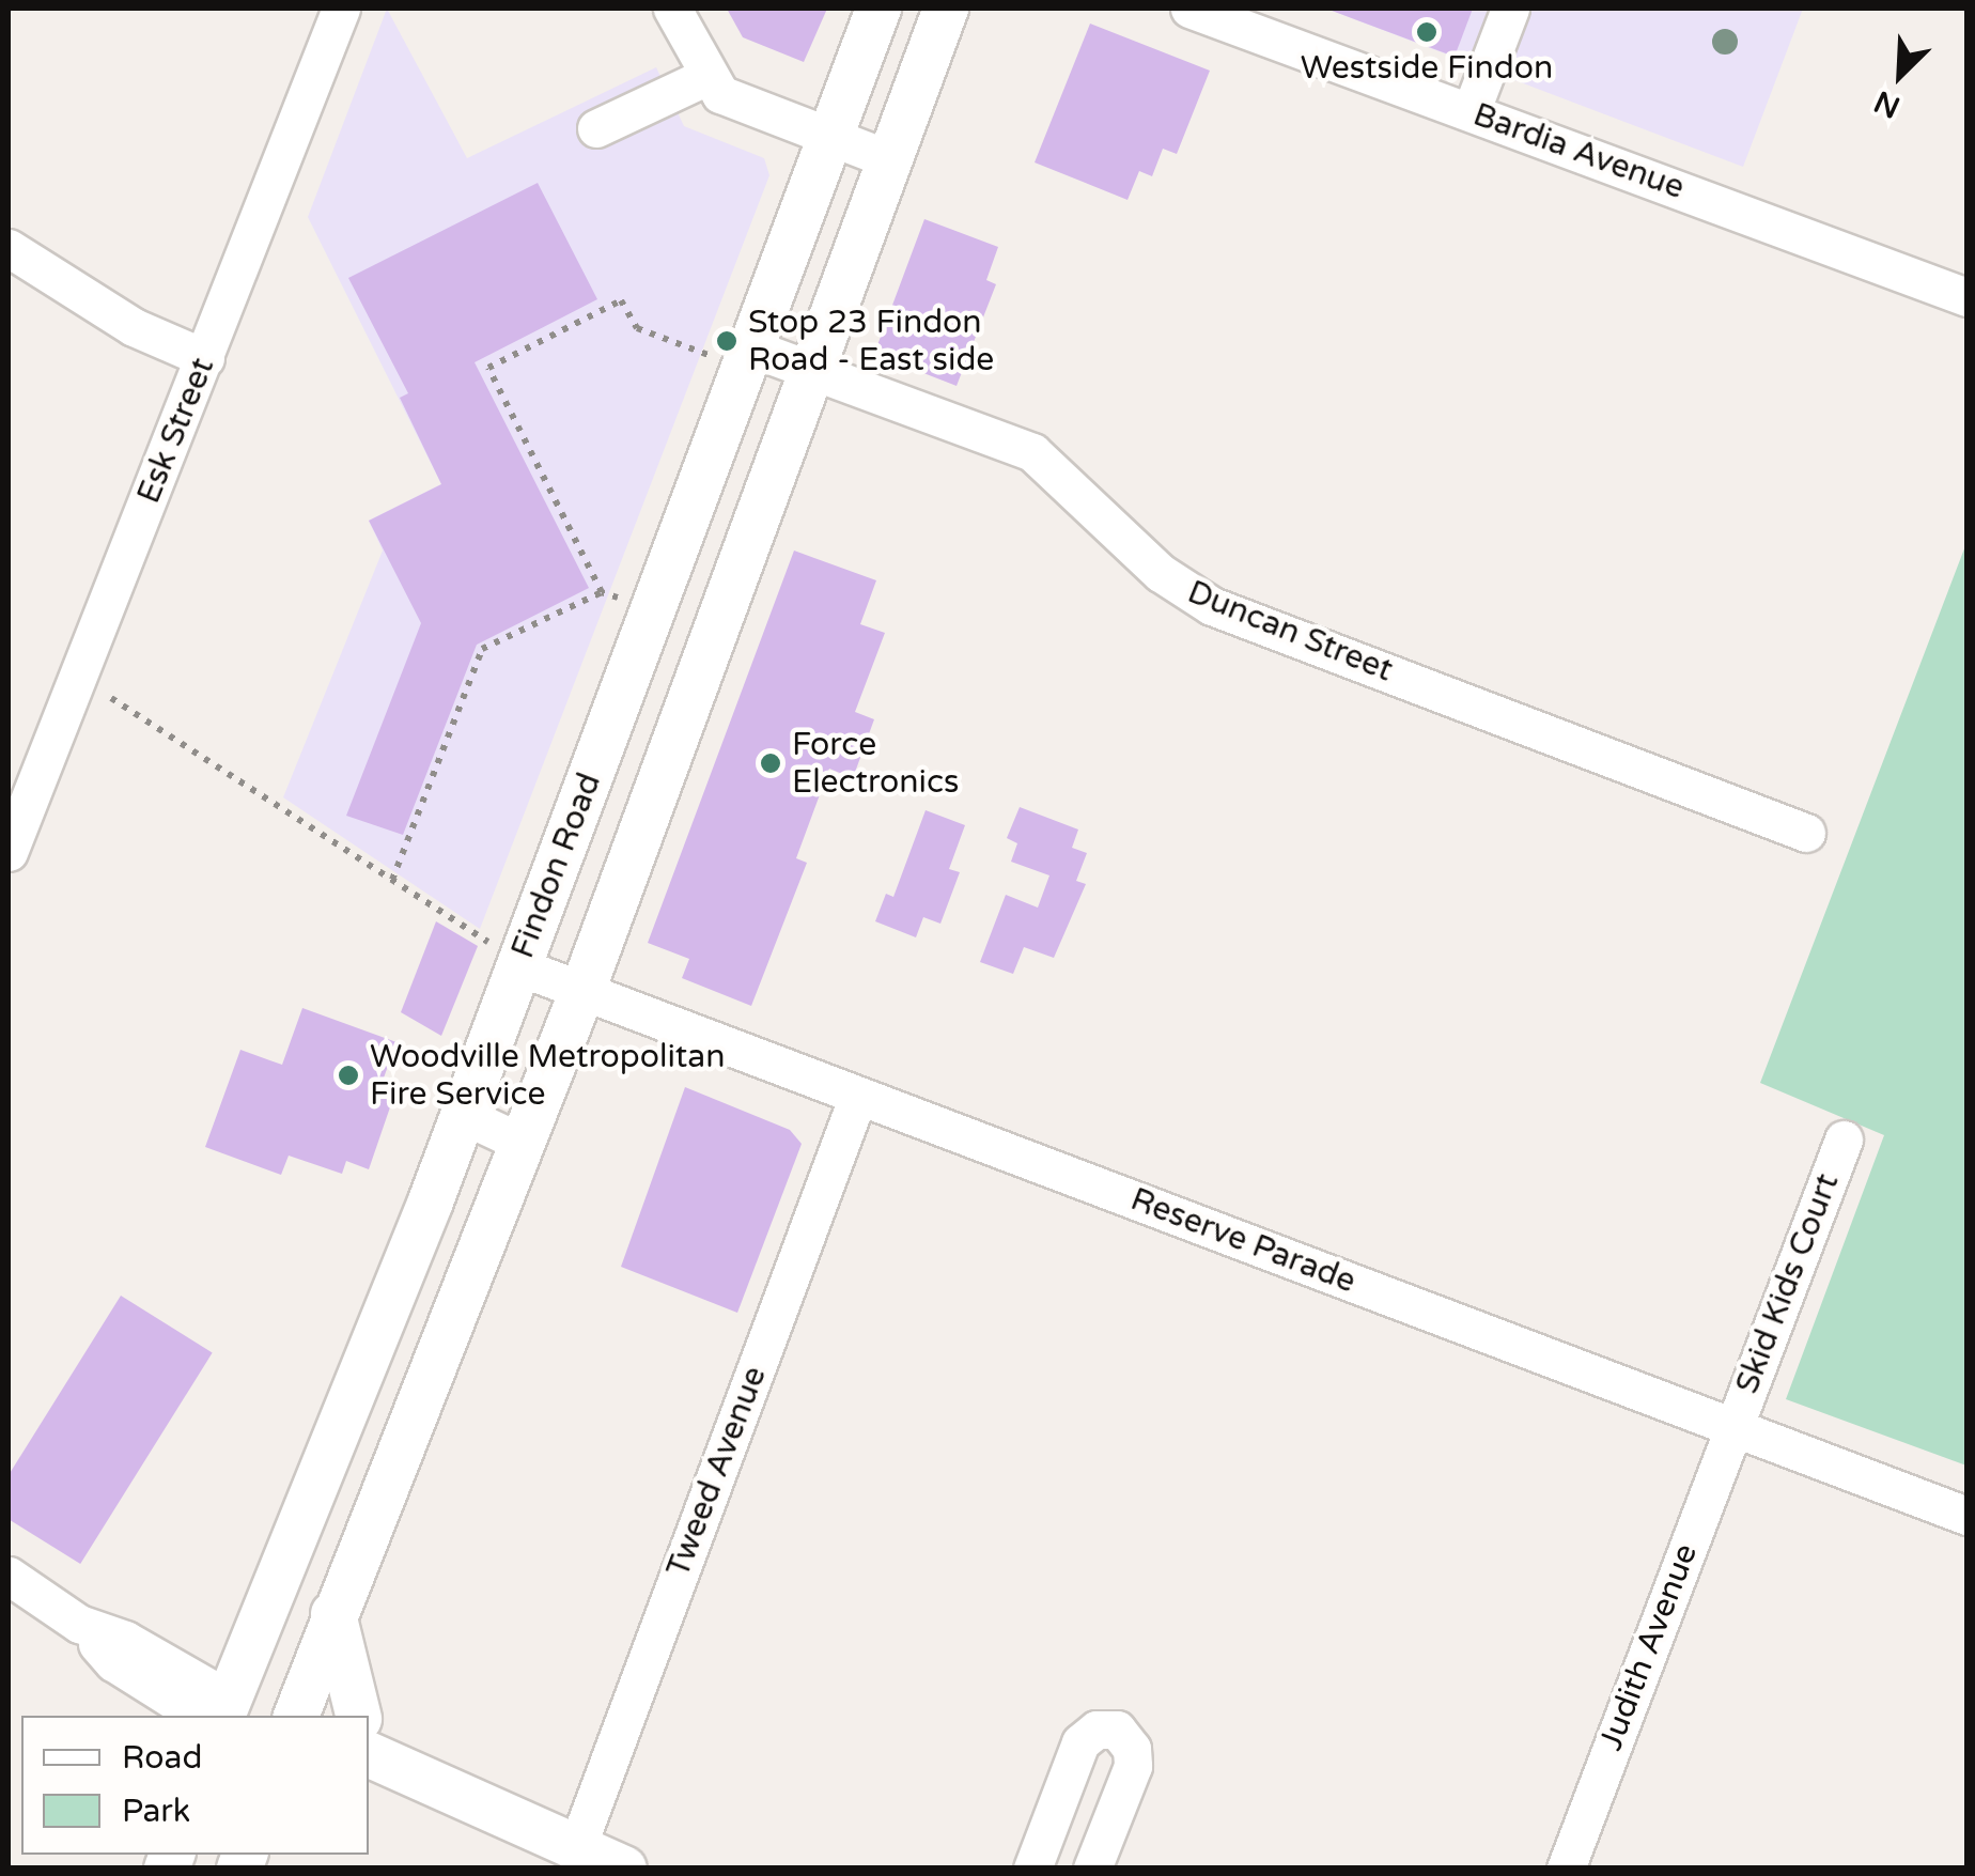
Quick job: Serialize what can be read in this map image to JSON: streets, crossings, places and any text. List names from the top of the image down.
{
  "streets": {
    "main road": ["Findon Road"],
    "street": [
      "Bardia Avenue",
      "Esk Street",
      "Duncan Street",
      "Reserve Parade",
      "Skid Kids Court",
      "Tweed Avenue",
      "Judith Avenue"
    ]
  },
  "crossings": [
    ["Duncan Street", "Findon Road"],
    ["Findon Road", "Reserve Parade"],
    ["Reserve Parade", "Skid Kids Court"],
    ["Reserve Parade", "Tweed Avenue"],
    ["Reserve Parade", "Judith Avenue"],
    ["Skid Kids Court", "Judith Avenue"]
  ],
  "places": [
    "Westside Findon",
    "Stop 23 Findon Road - East side",
    "Force Electronics",
    "Woodville Metropolitan Fire Service"
  ],
  "legend": ["Road", "Park"],
  "north": "bottom left"
}
